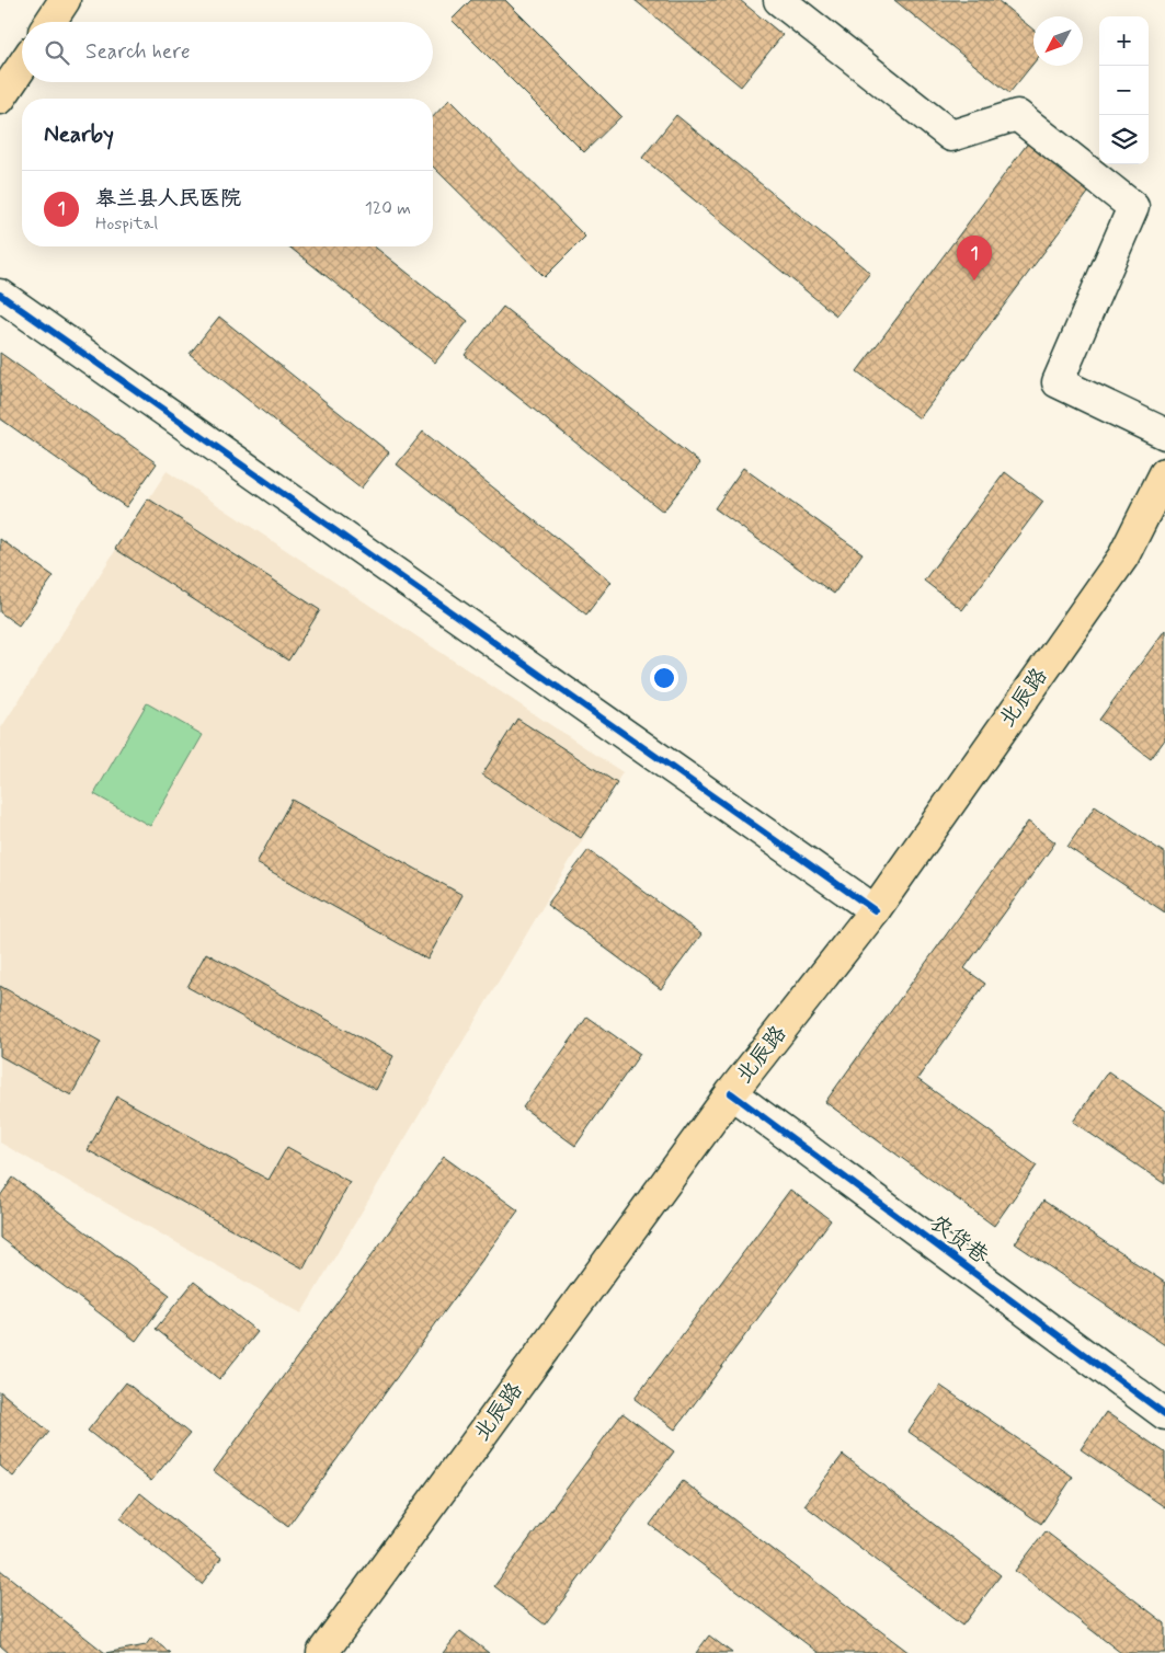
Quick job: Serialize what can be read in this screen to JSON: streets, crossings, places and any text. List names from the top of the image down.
{
  "streets": {
    "main road": ["北辰路"],
    "street": ["农货巷"]
  },
  "crossings": [
    ["北辰路", "农货巷"]
  ],
  "north": "bottom left",
  "page": {
    "map_buttons": ["+", "−"],
    "search": "Search here",
    "heading": "Nearby",
    "list": [
      {
        "mark": "1",
        "name": "皋兰县人民医院",
        "note": "Hospital",
        "value": "120 m"
      }
    ],
    "pins": "1"
  }
}
